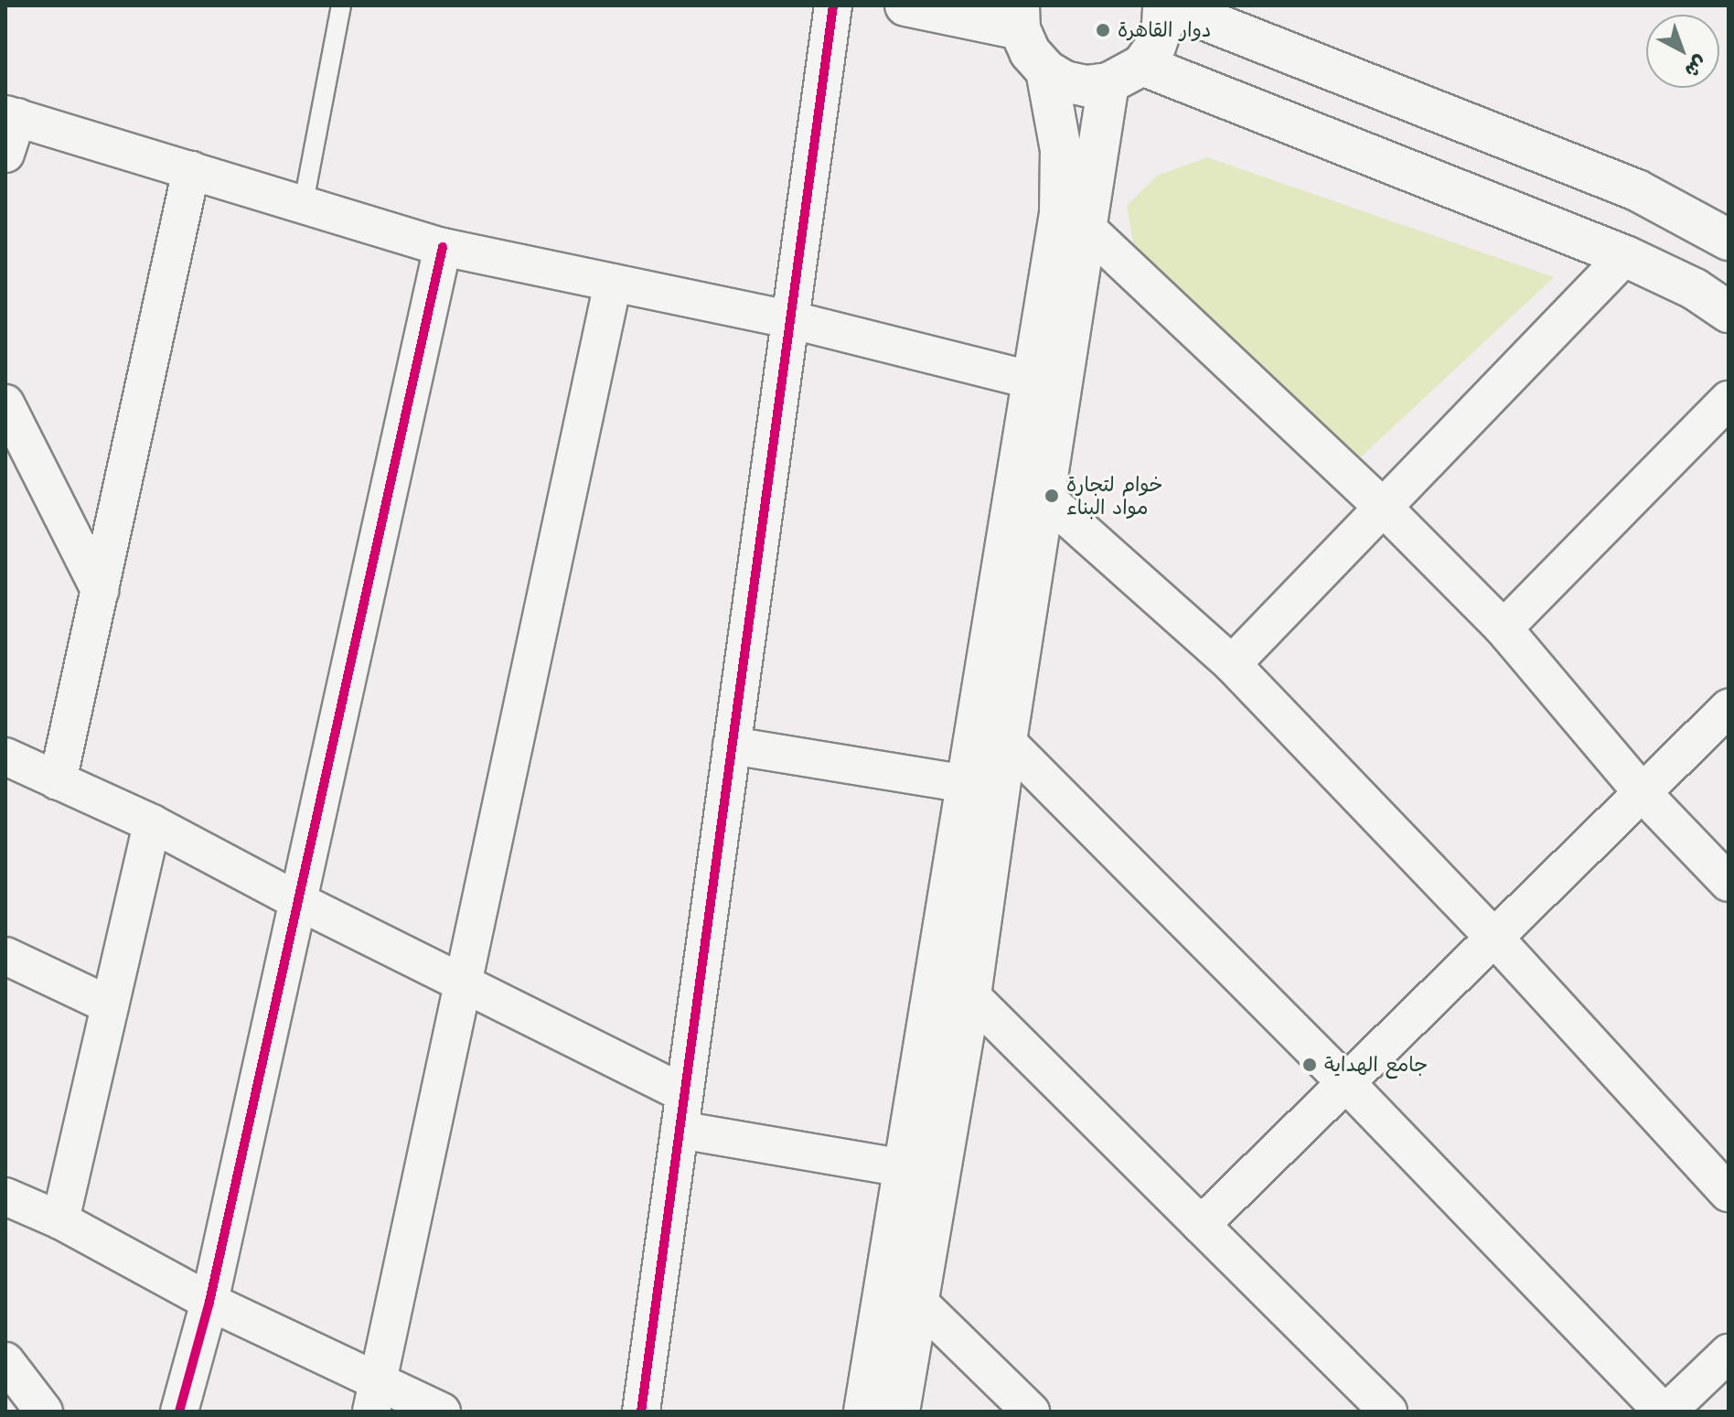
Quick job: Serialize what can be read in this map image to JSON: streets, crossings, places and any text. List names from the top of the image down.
{
  "places": ["دوار القاهرة", "خوام لتجارة مواد البناء", "جامع الهداية"],
  "north": "bottom right"
}
